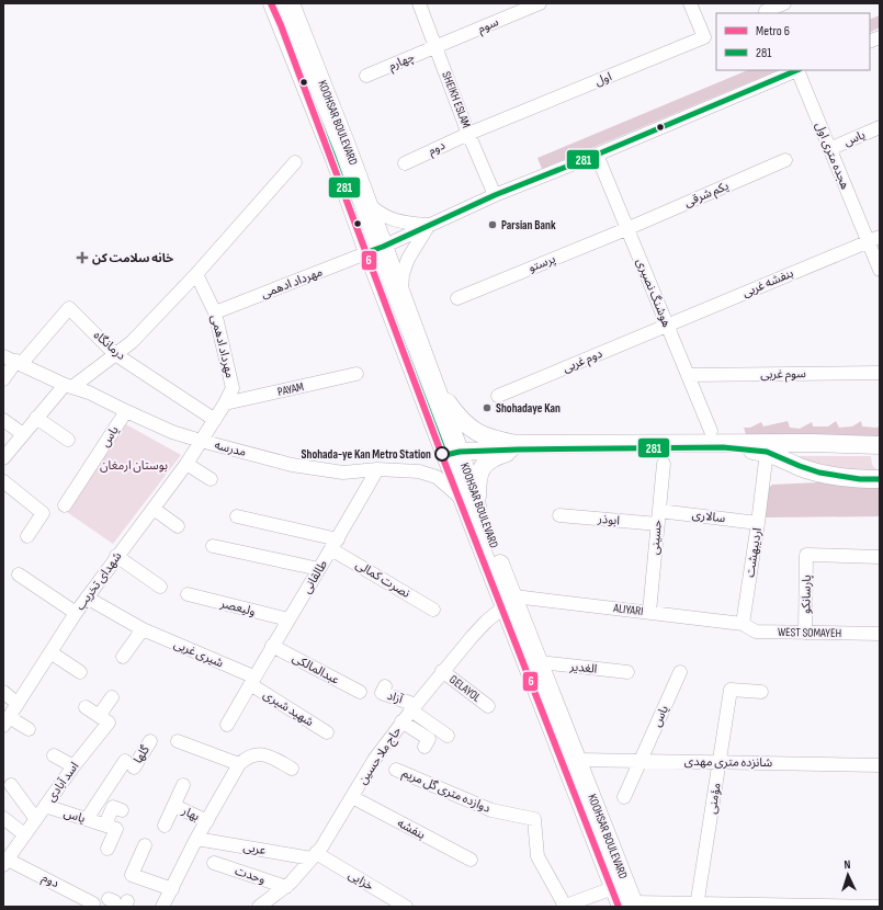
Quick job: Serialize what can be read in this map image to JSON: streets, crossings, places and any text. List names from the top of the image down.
{
  "streets": {
    "main road": ["KOOHSAR BOULEVARD"],
    "street": [
      "سوم",
      "چهارم",
      "اول",
      "SHEIKH ESLAM",
      "یاس",
      "دوم",
      "هجده متری اول",
      "یکم شرقی",
      "پرستو",
      "مهرداد ادهمى",
      "بنفشه غربی",
      "هوشنگ نصیری",
      "درمانگاه",
      "مهرداد ادهمی",
      "دوم غربی",
      "سوم غربی",
      "PAYAM",
      "مدرسه",
      "سالاری",
      "ابوذر",
      "حسینی",
      "اردیبهشت",
      "طالقانی",
      "نصرت کمالی",
      "شهدای تخریب",
      "پارسانکو",
      "ولیعصر",
      "ALIYARI",
      "WEST SOMAYEH",
      "شیری غربی",
      "الغدیر",
      "عبدالمالکی",
      "GELAYOL",
      "آزاد",
      "شهید شیری",
      "گلها",
      "حاج ملا حسین",
      "شانزده متری مهدی",
      "اسد آبادی",
      "دوازده متری گل مریم",
      "مؤمنی",
      "بهار",
      "بنفشه",
      "عربی",
      "وحدت",
      "خزایی"
    ]
  },
  "crossings": [
    ["سوم", "چهارم"],
    ["سوم", "SHEIKH ESLAM"],
    ["چهارم", "SHEIKH ESLAM"],
    ["اول", "SHEIKH ESLAM"],
    ["اول", "دوم"],
    ["SHEIKH ESLAM", "دوم"],
    ["SHEIKH ESLAM", "مهرداد ادهمى"],
    ["KOOHSAR BOULEVARD", "مهرداد ادهمى"],
    ["KOOHSAR BOULEVARD", "مدرسه"],
    ["KOOHSAR BOULEVARD", "ALIYARI"],
    ["KOOHSAR BOULEVARD", "الغدیر"],
    ["KOOHSAR BOULEVARD", "حاج ملا حسین"],
    ["KOOHSAR BOULEVARD", "شانزده متری مهدی"],
    ["یاس", "هجده متری اول"],
    ["یاس", "مدرسه"],
    ["یاس", "گلها"],
    ["یاس", "شانزده متری مهدی"],
    ["یاس", "اسد آبادی"],
    ["دوم", "اسد آبادی"],
    ["هجده متری اول", "بنفشه غربی"],
    ["یکم شرقی", "پرستو"],
    ["یکم شرقی", "هوشنگ نصیری"],
    ["پرستو", "هوشنگ نصیری"],
    ["مهرداد ادهمى", "هوشنگ نصیری"],
    ["مهرداد ادهمى", "مهرداد ادهمی"],
    ["بنفشه غربی", "هوشنگ نصیری"],
    ["بنفشه غربی", "دوم غربی"],
    ["هوشنگ نصیری", "دوم غربی"],
    ["هوشنگ نصیری", "سوم غربی"],
    ["درمانگاه", "مهرداد ادهمی"],
    ["درمانگاه", "مدرسه"],
    ["مهرداد ادهمی", "PAYAM"],
    ["مهرداد ادهمی", "مدرسه"],
    ["مهرداد ادهمی", "شهدای تخریب"],
    ["مدرسه", "طالقانی"],
    ["مدرسه", "شهدای تخریب"],
    ["سالاری", "ابوذر"],
    ["سالاری", "حسینی"],
    ["سالاری", "اردیبهشت"],
    ["ابوذر", "حسینی"],
    ["حسینی", "ALIYARI"],
    ["اردیبهشت", "ALIYARI"],
    ["اردیبهشت", "WEST SOMAYEH"],
    ["طالقانی", "نصرت کمالی"],
    ["طالقانی", "ولیعصر"],
    ["طالقانی", "شیری غربی"],
    ["طالقانی", "عبدالمالکی"],
    ["طالقانی", "شهید شیری"],
    ["شهدای تخریب", "شیری غربی"],
    ["پارسانکو", "WEST SOMAYEH"],
    ["ALIYARI", "WEST SOMAYEH"],
    ["ALIYARI", "حاج ملا حسین"],
    ["شیری غربی", "شهید شیری"],
    ["GELAYOL", "حاج ملا حسین"],
    ["آزاد", "حاج ملا حسین"],
    ["حاج ملا حسین", "بنفشه"],
    ["حاج ملا حسین", "عربی"],
    ["حاج ملا حسین", "وحدت"],
    ["حاج ملا حسین", "خزایی"],
    ["شانزده متری مهدی", "مؤمنی"],
    ["عربی", "خزایی"]
  ],
  "parks": ["بوستان ارمغان"],
  "places": {
    "other": ["Parsian Bank", "Shohadaye Kan", "Shohada-ye Kan Metro Station"],
    "health": ["خانه سلامت کن"]
  },
  "lines": ["metro line 6", "transit line 281"],
  "legend": ["Metro 6", "281"],
  "north": "top"
}
